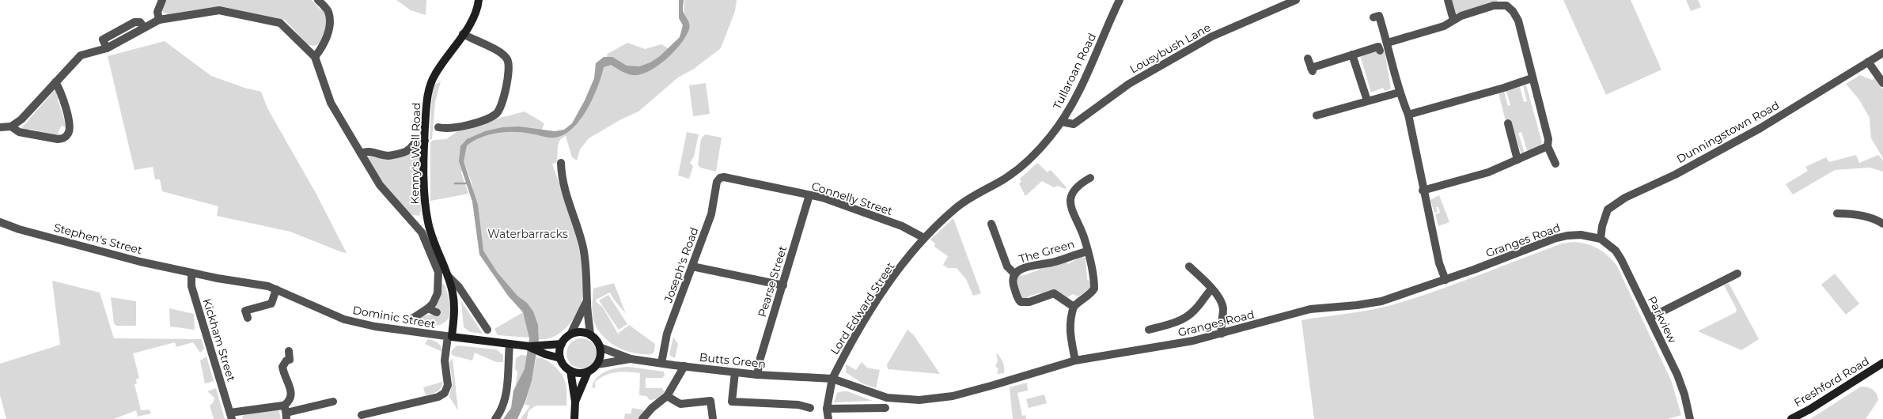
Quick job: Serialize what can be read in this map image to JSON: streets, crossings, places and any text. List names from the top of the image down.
{
  "streets": {
    "main road": ["Kenny's Well Road", "Dominic Street", "Freshford Road"],
    "street": [
      "Lousybush Lane",
      "Tullaroan Road",
      "Dunningstown Road",
      "Connelly Street",
      "Stephen's Street",
      "Granges Road",
      "The Green",
      "Joseph's Road",
      "Pearse Street",
      "Lord Edward Street",
      "Parkview",
      "Kickham Street",
      "Butts Green"
    ]
  },
  "crossings": [
    ["Lousybush Lane", "Tullaroan Road"],
    ["Tullaroan Road", "Lord Edward Street"],
    ["Dunningstown Road", "Granges Road"],
    ["Dunningstown Road", "Parkview"],
    ["Kenny's Well Road", "Dominic Street"],
    ["Connelly Street", "Joseph's Road"],
    ["Connelly Street", "Pearse Street"],
    ["Connelly Street", "Lord Edward Street"],
    ["Stephen's Street", "Dominic Street"],
    ["Stephen's Street", "Kickham Street"],
    ["Granges Road", "Lord Edward Street"],
    ["Granges Road", "Parkview"],
    ["Granges Road", "Butts Green"],
    ["Joseph's Road", "Butts Green"],
    ["Pearse Street", "Butts Green"],
    ["Lord Edward Street", "Butts Green"],
    ["Dominic Street", "Kickham Street"],
    ["Dominic Street", "Butts Green"]
  ],
  "parks": ["Waterbarracks"]
}
